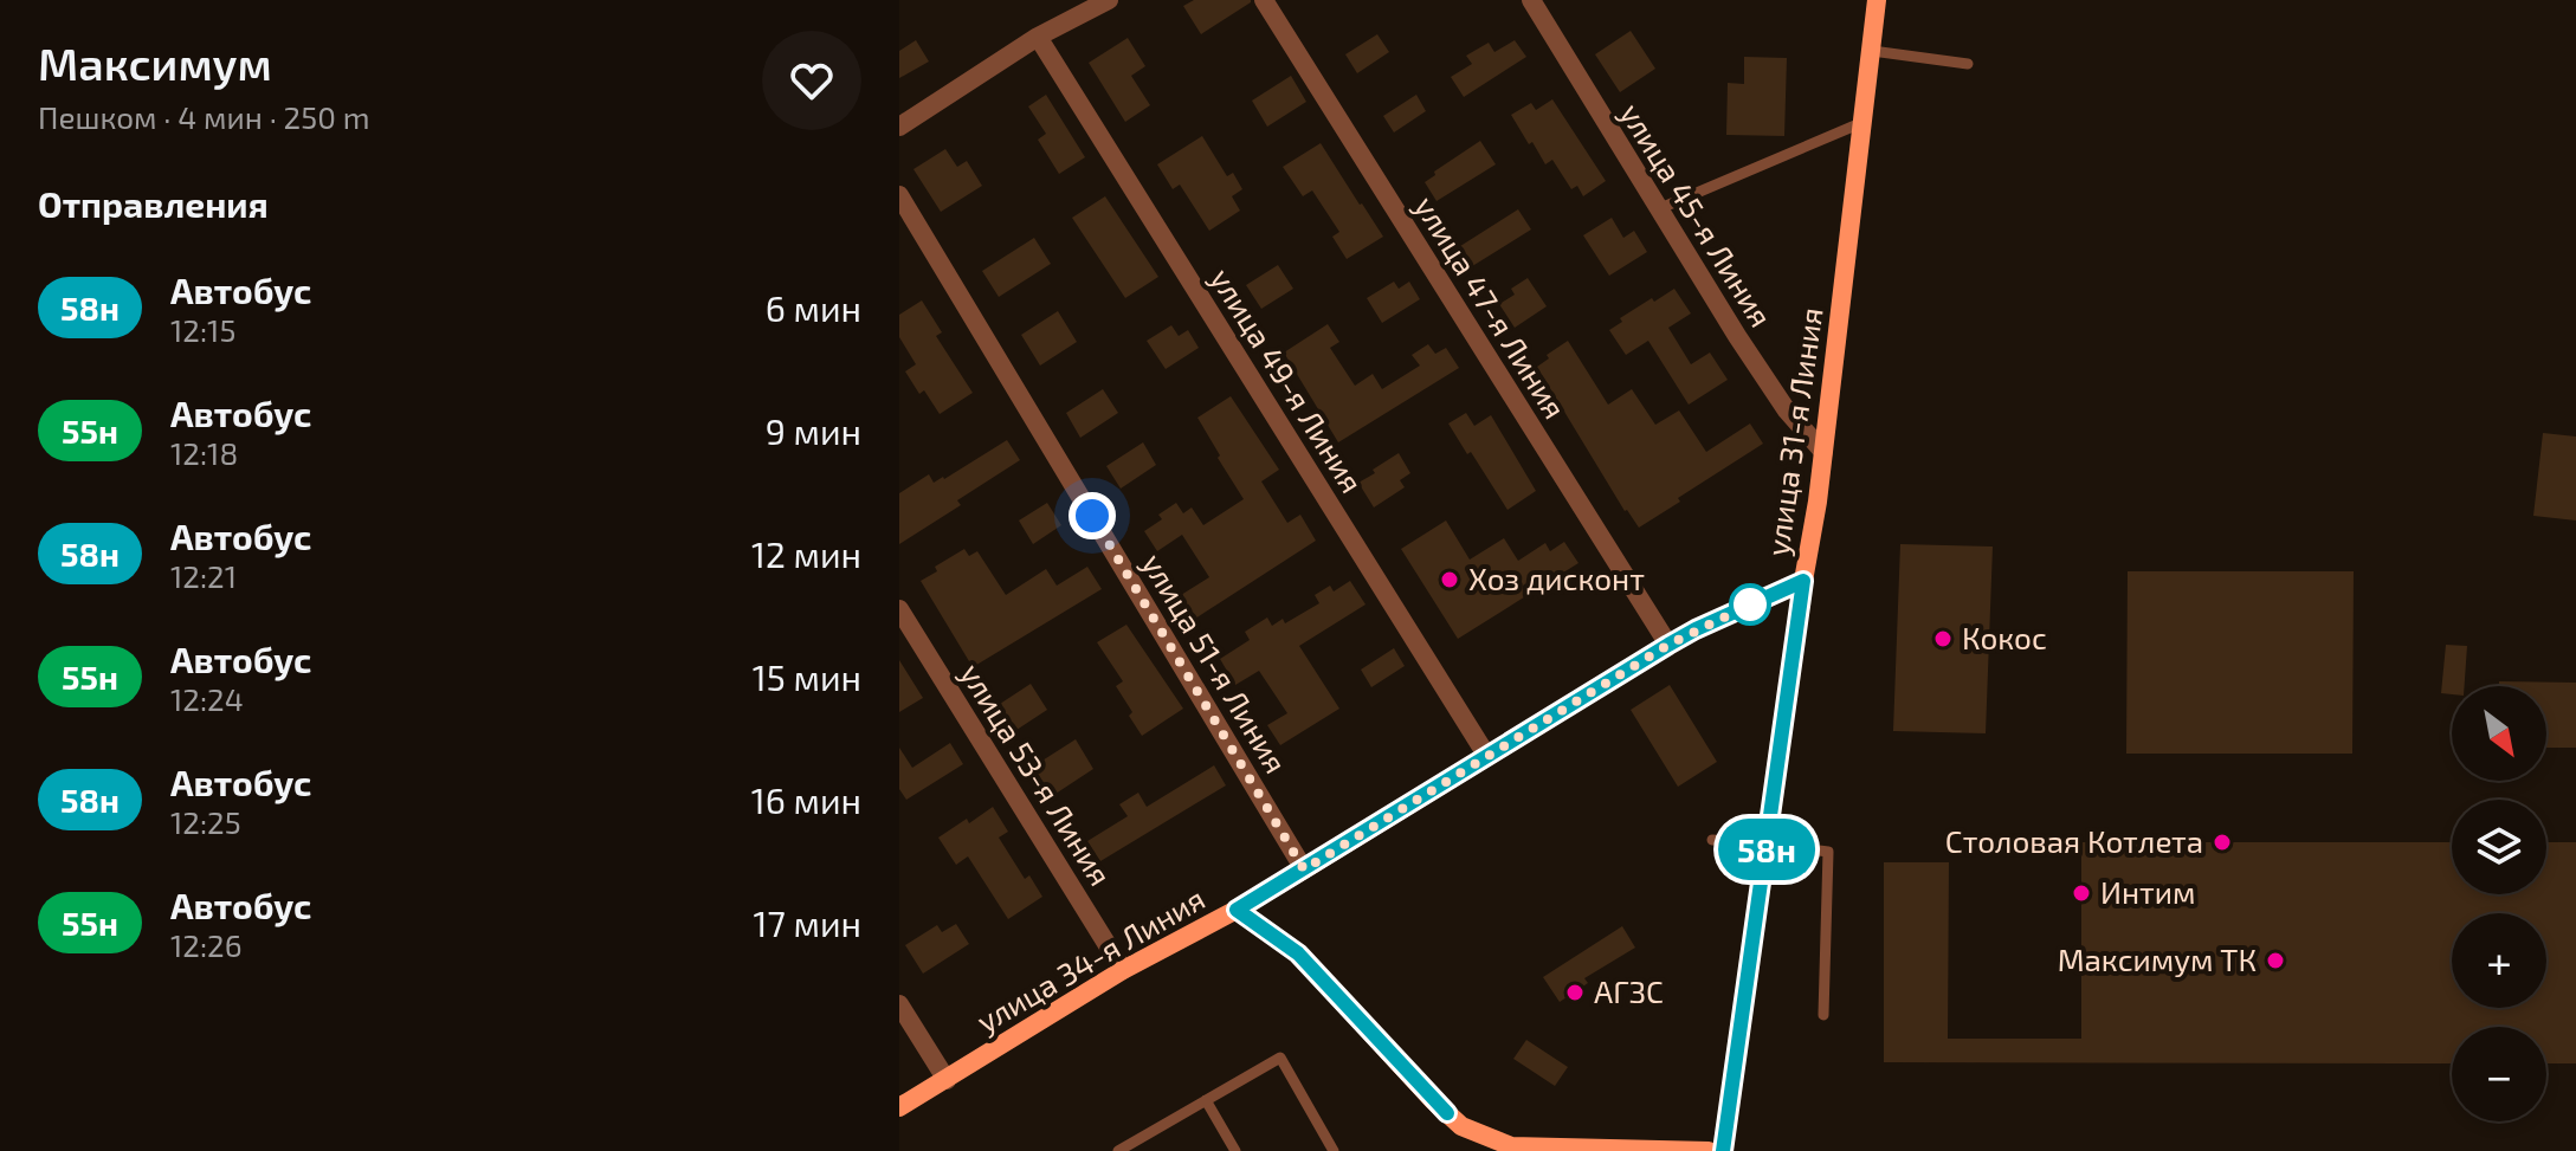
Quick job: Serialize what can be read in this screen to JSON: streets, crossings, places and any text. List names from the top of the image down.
{
  "streets": {
    "street": [
      "улица 45-я Линия",
      "улица 47-я Линия",
      "улица 49-я Линия",
      "улица 31-я Линия",
      "улица 51-я Линия",
      "улица 53-я Линия",
      "улица 34-я Линия"
    ]
  },
  "crossings": [
    ["улица 45-я Линия", "улица 31-я Линия"],
    ["улица 47-я Линия", "улица 34-я Линия"],
    ["улица 49-я Линия", "улица 34-я Линия"],
    ["улица 31-я Линия", "улица 34-я Линия"],
    ["улица 51-я Линия", "улица 34-я Линия"],
    ["улица 53-я Линия", "улица 34-я Линия"]
  ],
  "places": [
    "Хоз дисконт",
    "Кокос",
    "Столовая Котлета",
    "Интим",
    "Максимум ТК",
    "АГЗС"
  ],
  "lines": ["bus line 58н"],
  "north": "bottom right",
  "page": {
    "heading": [
      ["Максимум", "Пешком · 4 мин · 250 m"],
      "Отправления"
    ],
    "on_map": "58н",
    "list": [
      {
        "mark": "58н",
        "name": "Автобус",
        "note": "12:15",
        "value": "6 мин"
      },
      {
        "mark": "55н",
        "name": "Автобус",
        "note": "12:18",
        "value": "9 мин"
      },
      {
        "mark": "58н",
        "name": "Автобус",
        "note": "12:21",
        "value": "12 мин"
      },
      {
        "mark": "55н",
        "name": "Автобус",
        "note": "12:24",
        "value": "15 мин"
      },
      {
        "mark": "58н",
        "name": "Автобус",
        "note": "12:25",
        "value": "16 мин"
      },
      {
        "mark": "55н",
        "name": "Автобус",
        "note": "12:26",
        "value": "17 мин"
      }
    ],
    "map_buttons": ["+", "−"]
  }
}
